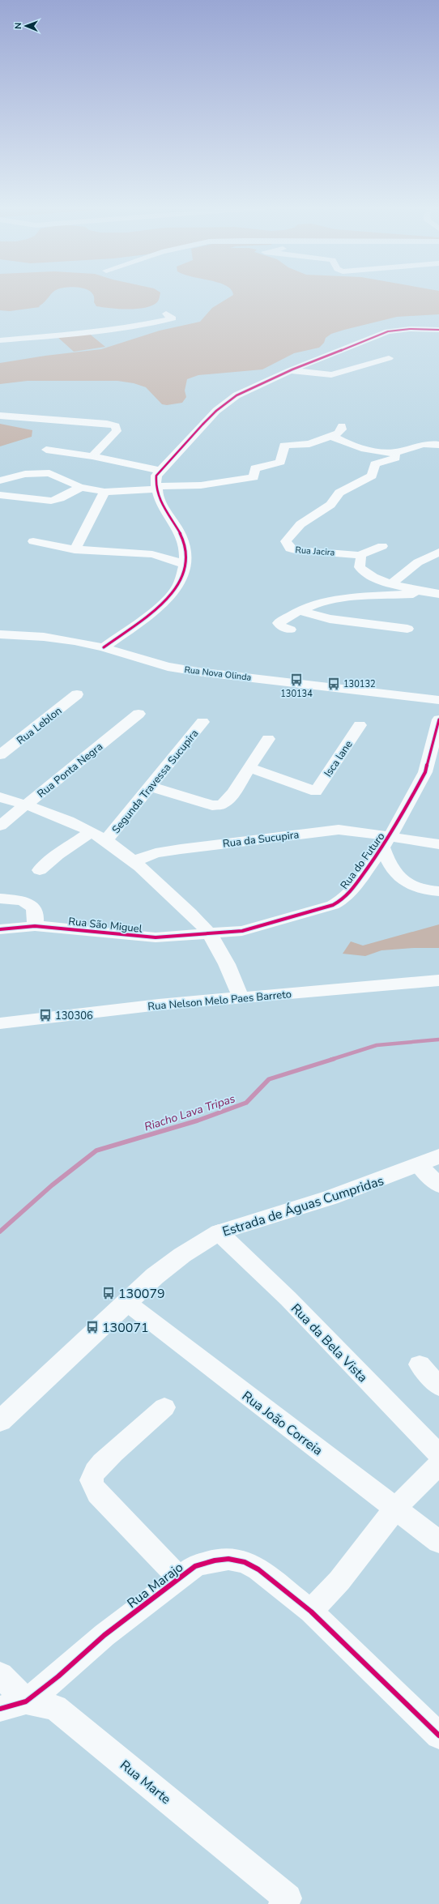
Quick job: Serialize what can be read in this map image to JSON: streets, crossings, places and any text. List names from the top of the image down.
{
  "streets": {
    "main road": ["Estrada de Águas Cumpridas"],
    "street": [
      "Rua Jacira",
      "Rua Nova Olinda",
      "Rua Leblon",
      "Isca lane",
      "Rua Ponta Negra",
      "Segunda Travessa Sucupira",
      "Rua da Sucupira",
      "Rua do Futuro",
      "Rua São Miguel",
      "Rua Nelson Melo Paes Barreto",
      "Rua da Bela Vista",
      "Rua João Correia",
      "Rua Marajo",
      "Rua Marte"
    ]
  },
  "crossings": [
    ["Rua da Sucupira", "Rua do Futuro"],
    ["Rua do Futuro", "Rua São Miguel"],
    ["Estrada de Águas Cumpridas", "Rua da Bela Vista"],
    ["Estrada de Águas Cumpridas", "Rua João Correia"],
    ["Rua Marajo", "Rua Marte"]
  ],
  "water": ["Riacho Lava Tripas"],
  "places": {
    "bus stop": [
      "130134",
      "130132",
      "130306",
      "130079",
      "130071"
    ]
  },
  "north": "left"
}
